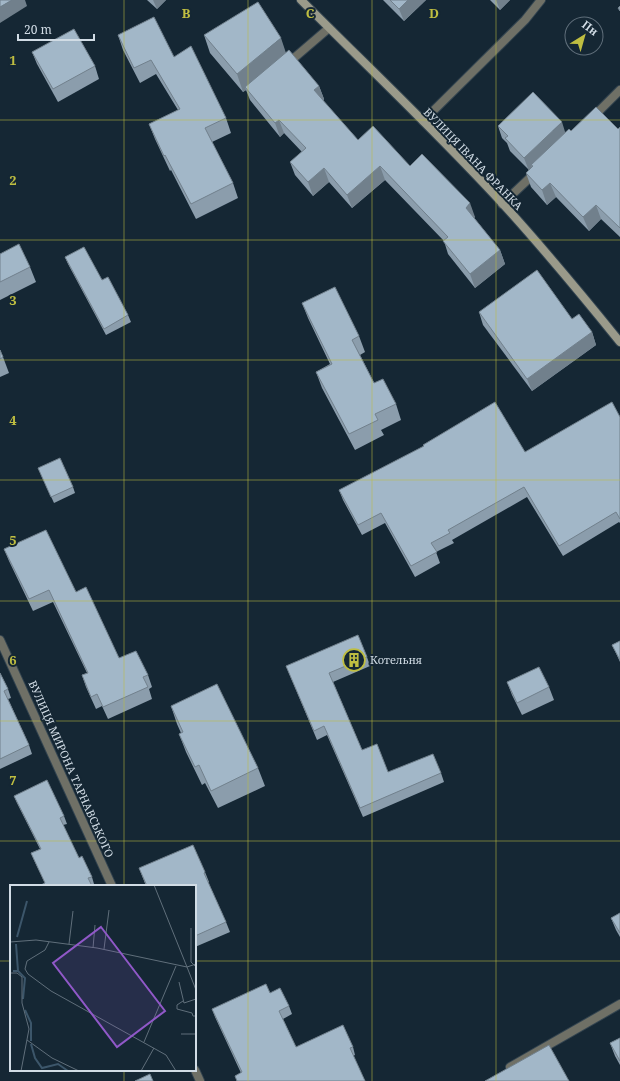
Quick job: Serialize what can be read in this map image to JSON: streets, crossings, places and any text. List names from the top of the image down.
{
  "streets": {
    "main road": ["ВУЛИЦЯ ІВАНА ФРАНКА"],
    "street": ["ВУЛИЦЯ МИРОНА ТАРНАВСЬКОГО"]
  },
  "places": {
    "building": ["Котельня"]
  },
  "scale_bar": "20 m",
  "north": "top right",
  "grid": {
    "columns": ["B", "C", "D"],
    "rows": [
      "1",
      "2",
      "3",
      "4",
      "5",
      "6",
      "7"
    ]
  }
}
